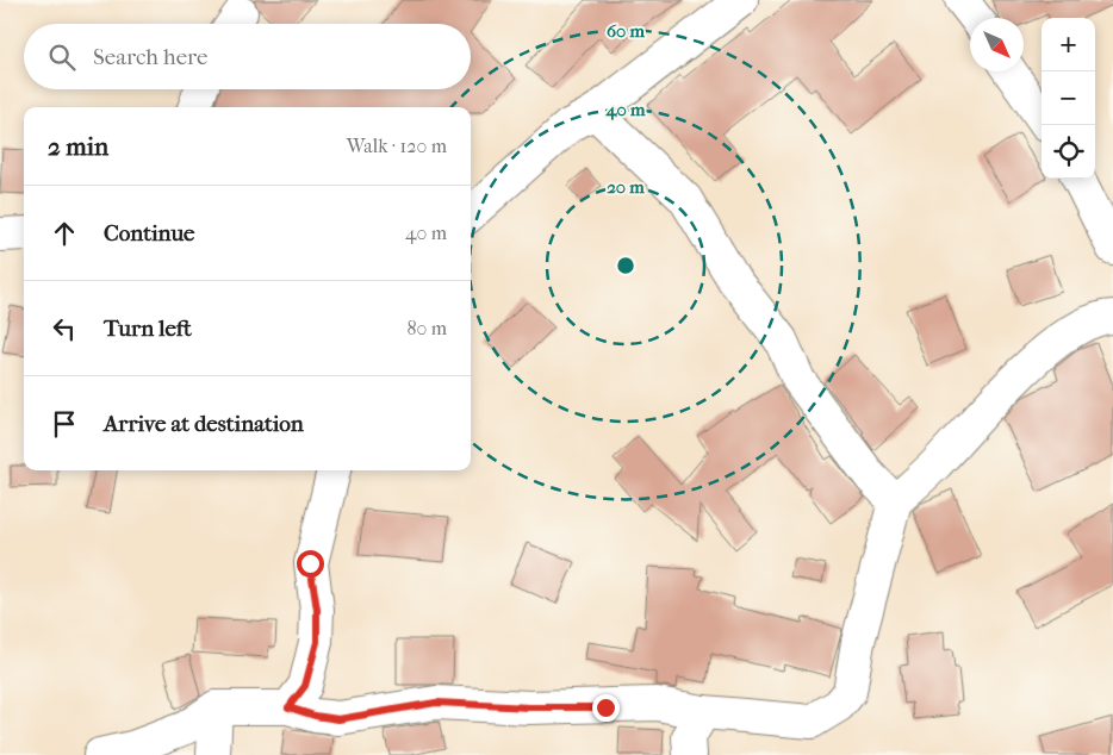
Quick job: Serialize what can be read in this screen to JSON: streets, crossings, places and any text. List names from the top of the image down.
{
  "north": "bottom right",
  "page": {
    "map_buttons": ["+", "−"],
    "search": "Search here",
    "heading": ["2 min", "Walk · 120 m"],
    "list": [
      ["Continue", "40 m"],
      ["Turn left", "80 m"],
      "Arrive at destination"
    ]
  },
  "rings": ["60 m", "40 m", "20 m"]
}
